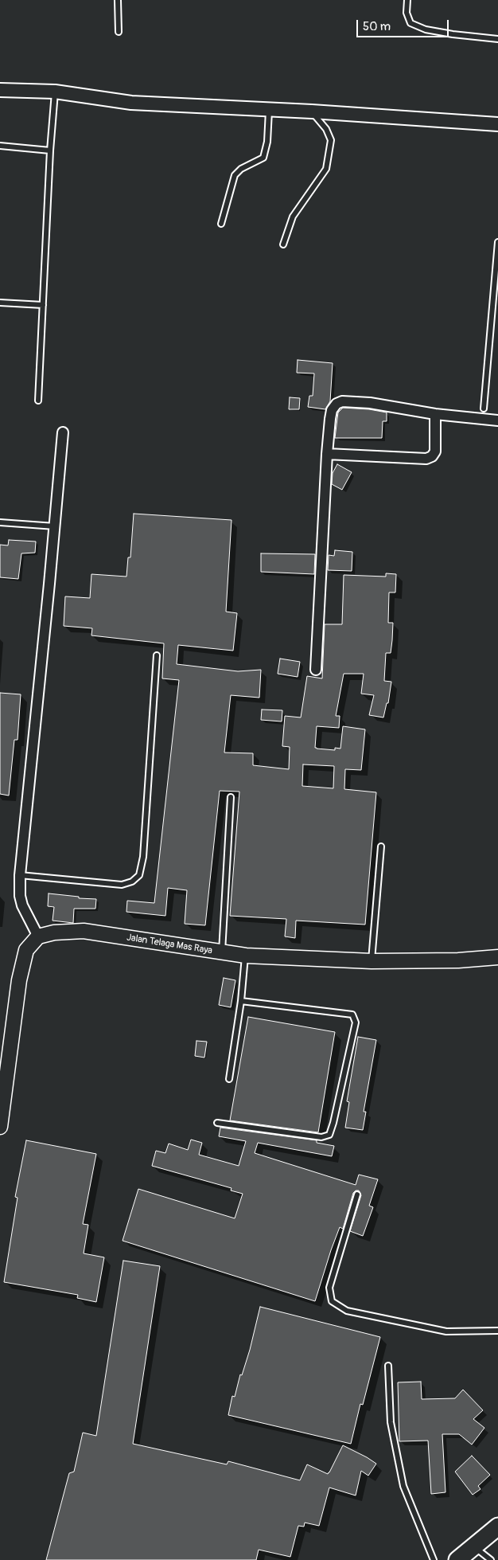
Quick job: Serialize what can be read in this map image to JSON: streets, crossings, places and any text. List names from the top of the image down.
{
  "streets": {
    "main road": ["Jalan Telaga Mas Raya"]
  },
  "scale_bar": "50 m"
}
